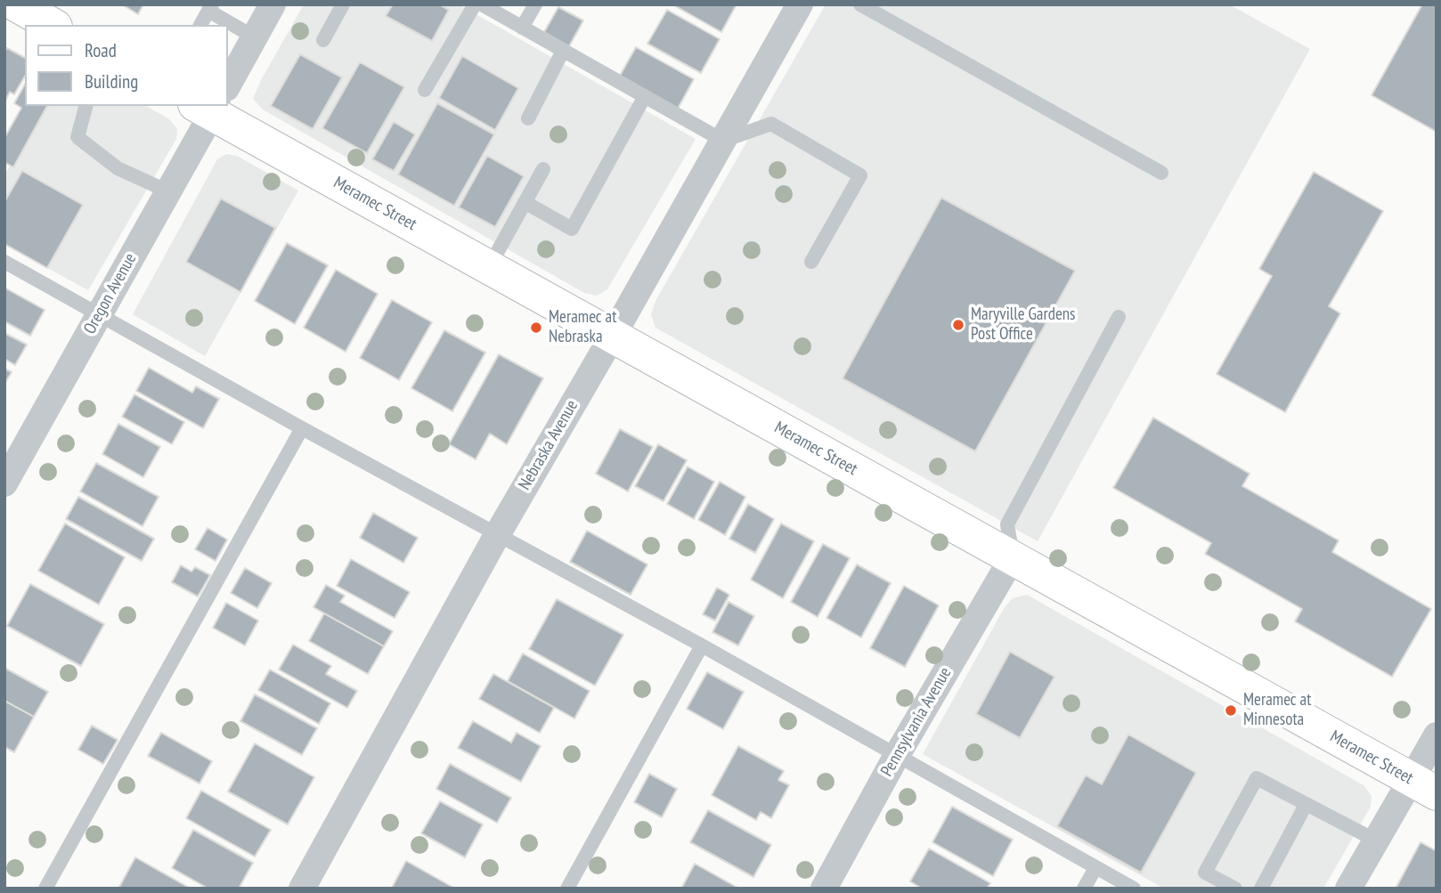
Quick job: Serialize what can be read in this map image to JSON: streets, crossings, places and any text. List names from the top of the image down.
{
  "streets": {
    "street": [
      "Meramec Street",
      "Oregon Avenue",
      "Nebraska Avenue",
      "Pennsylvania Avenue"
    ]
  },
  "crossings": [
    ["Meramec Street", "Nebraska Avenue"],
    ["Meramec Street", "Pennsylvania Avenue"]
  ],
  "places": ["Maryville Gardens Post Office", "Meramec at Nebraska", "Meramec at Minnesota"],
  "legend": ["Road", "Building"]
}
